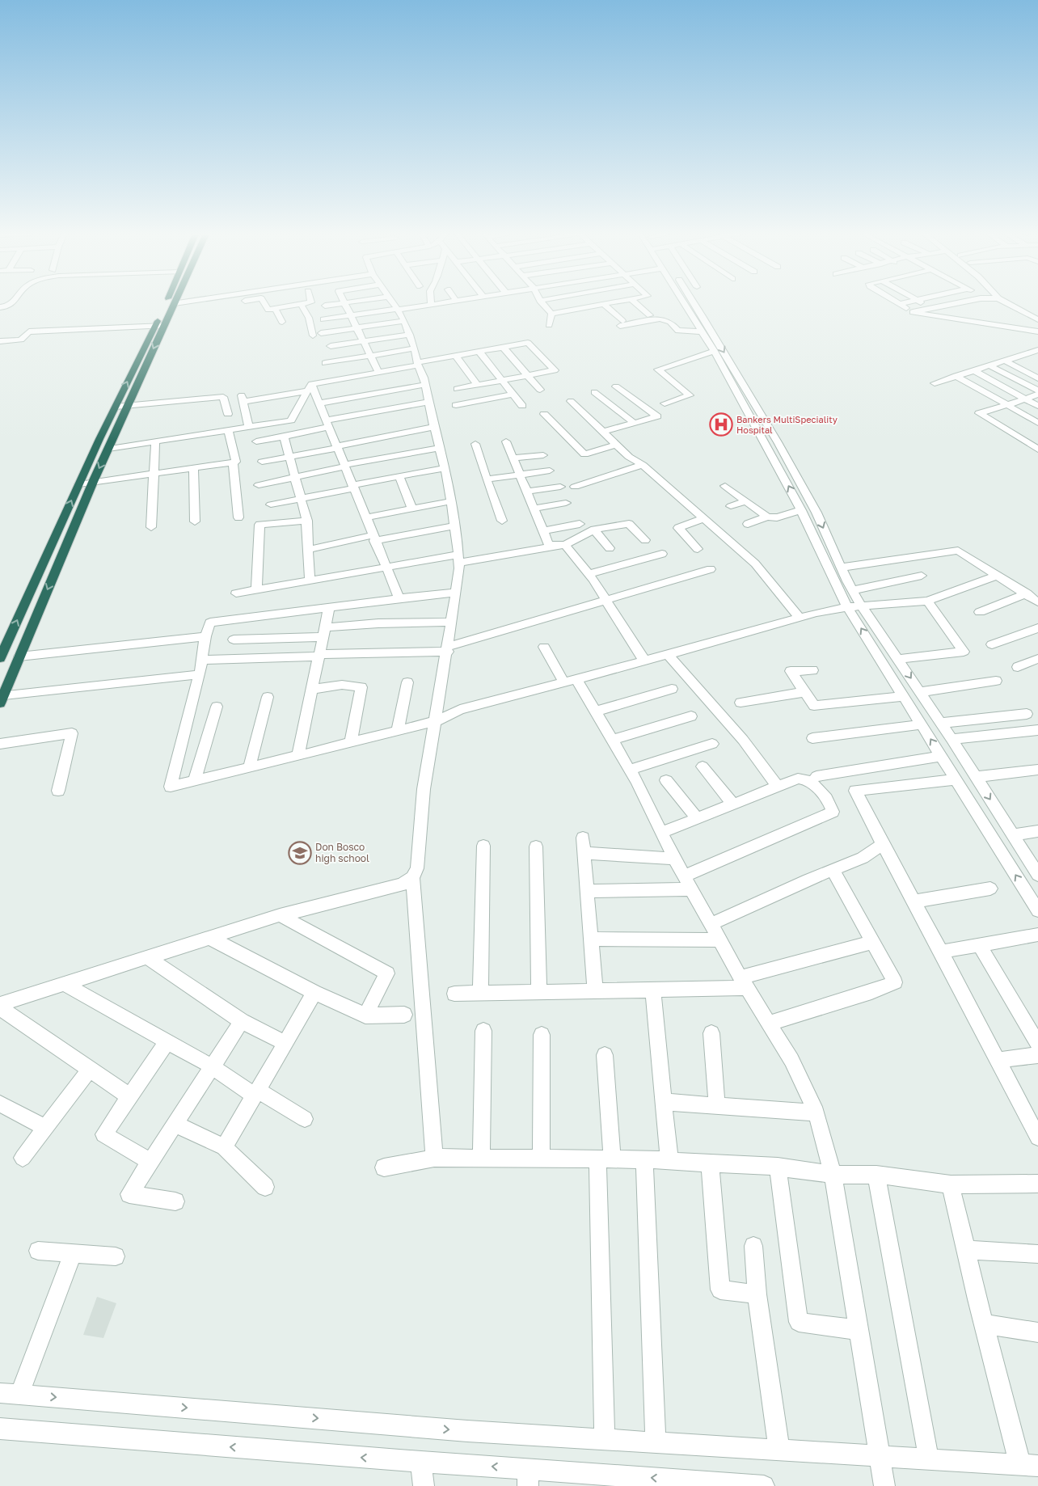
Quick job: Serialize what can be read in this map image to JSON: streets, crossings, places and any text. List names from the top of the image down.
{
  "places": {
    "hospital": ["Bankers MultiSpeciality Hospital"],
    "school or university": ["Don Bosco high school"]
  }
}
